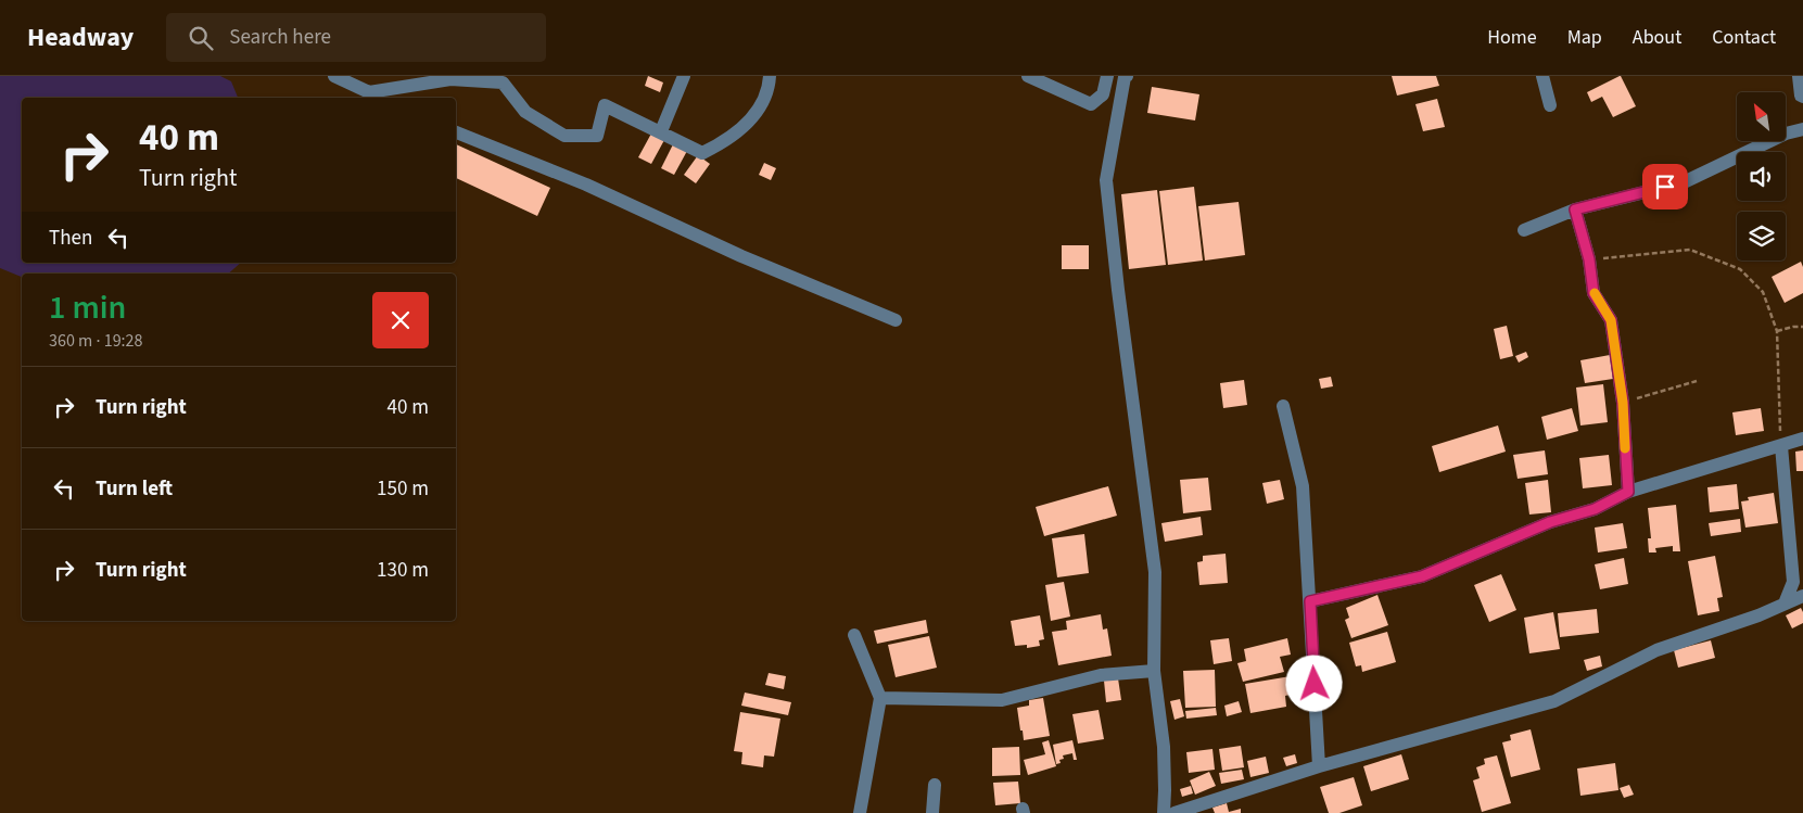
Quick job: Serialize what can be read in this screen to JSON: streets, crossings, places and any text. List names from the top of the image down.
{
  "north": "top left",
  "page": {
    "header": "Headway",
    "search": "Search here",
    "nav": [
      "Home",
      "Map",
      "About",
      "Contact"
    ],
    "turn": ["40 m", "Turn right"],
    "then": "Then",
    "heading": ["1 min", "360 m · 19:28"],
    "list": [
      {
        "name": "Turn right",
        "value": "40 m"
      },
      {
        "name": "Turn left",
        "value": "150 m"
      },
      {
        "name": "Turn right",
        "value": "130 m"
      }
    ]
  }
}
